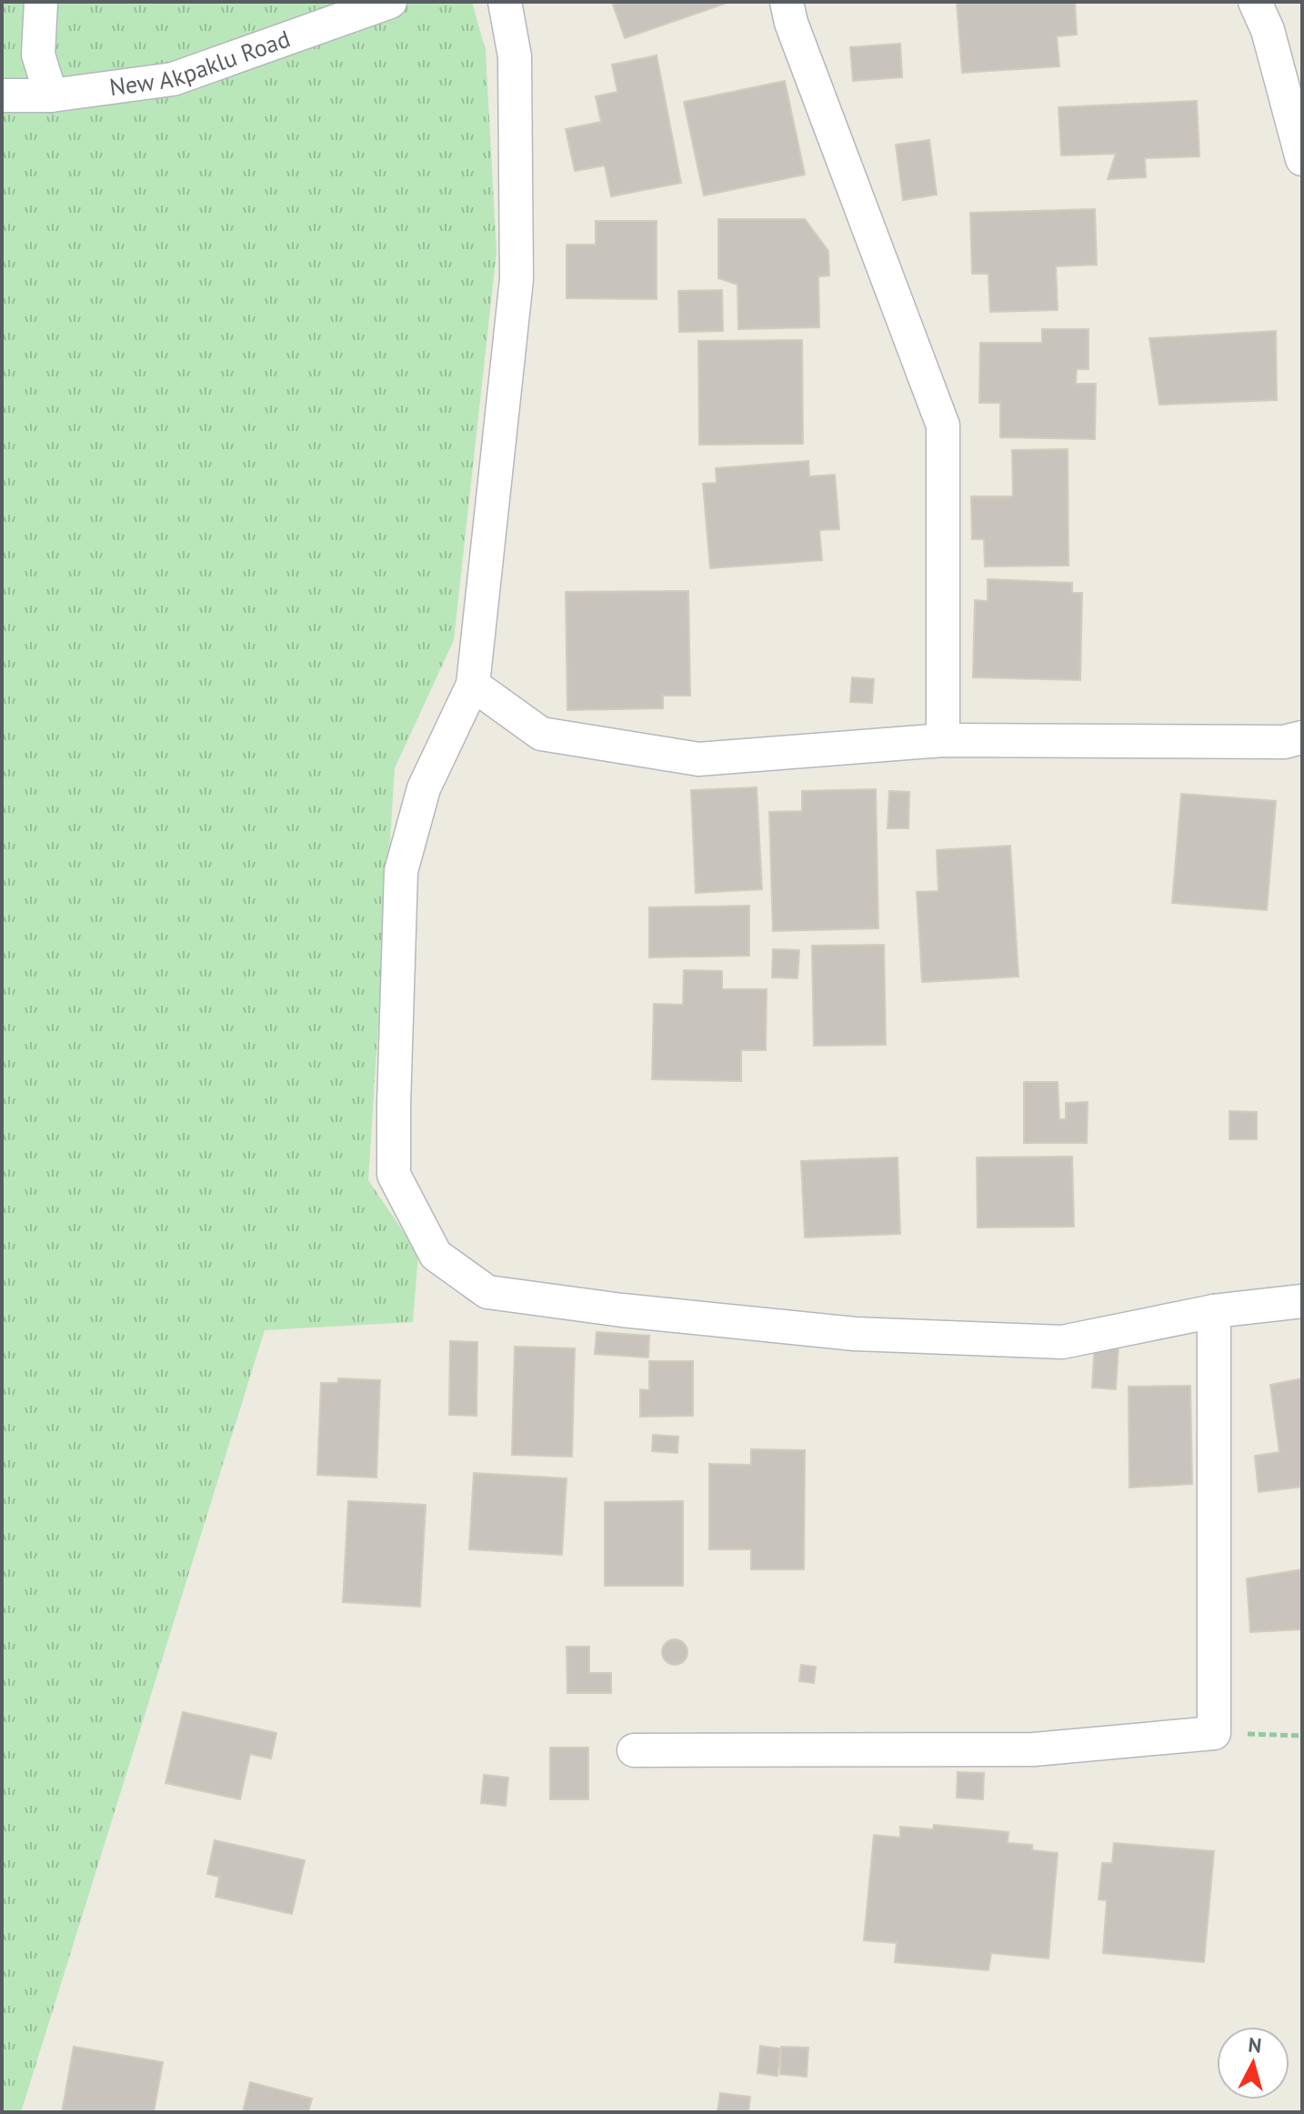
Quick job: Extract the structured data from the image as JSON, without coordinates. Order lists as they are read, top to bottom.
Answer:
{
  "streets": {
    "street": ["New Akpaklu Road"]
  },
  "north": "top"
}
